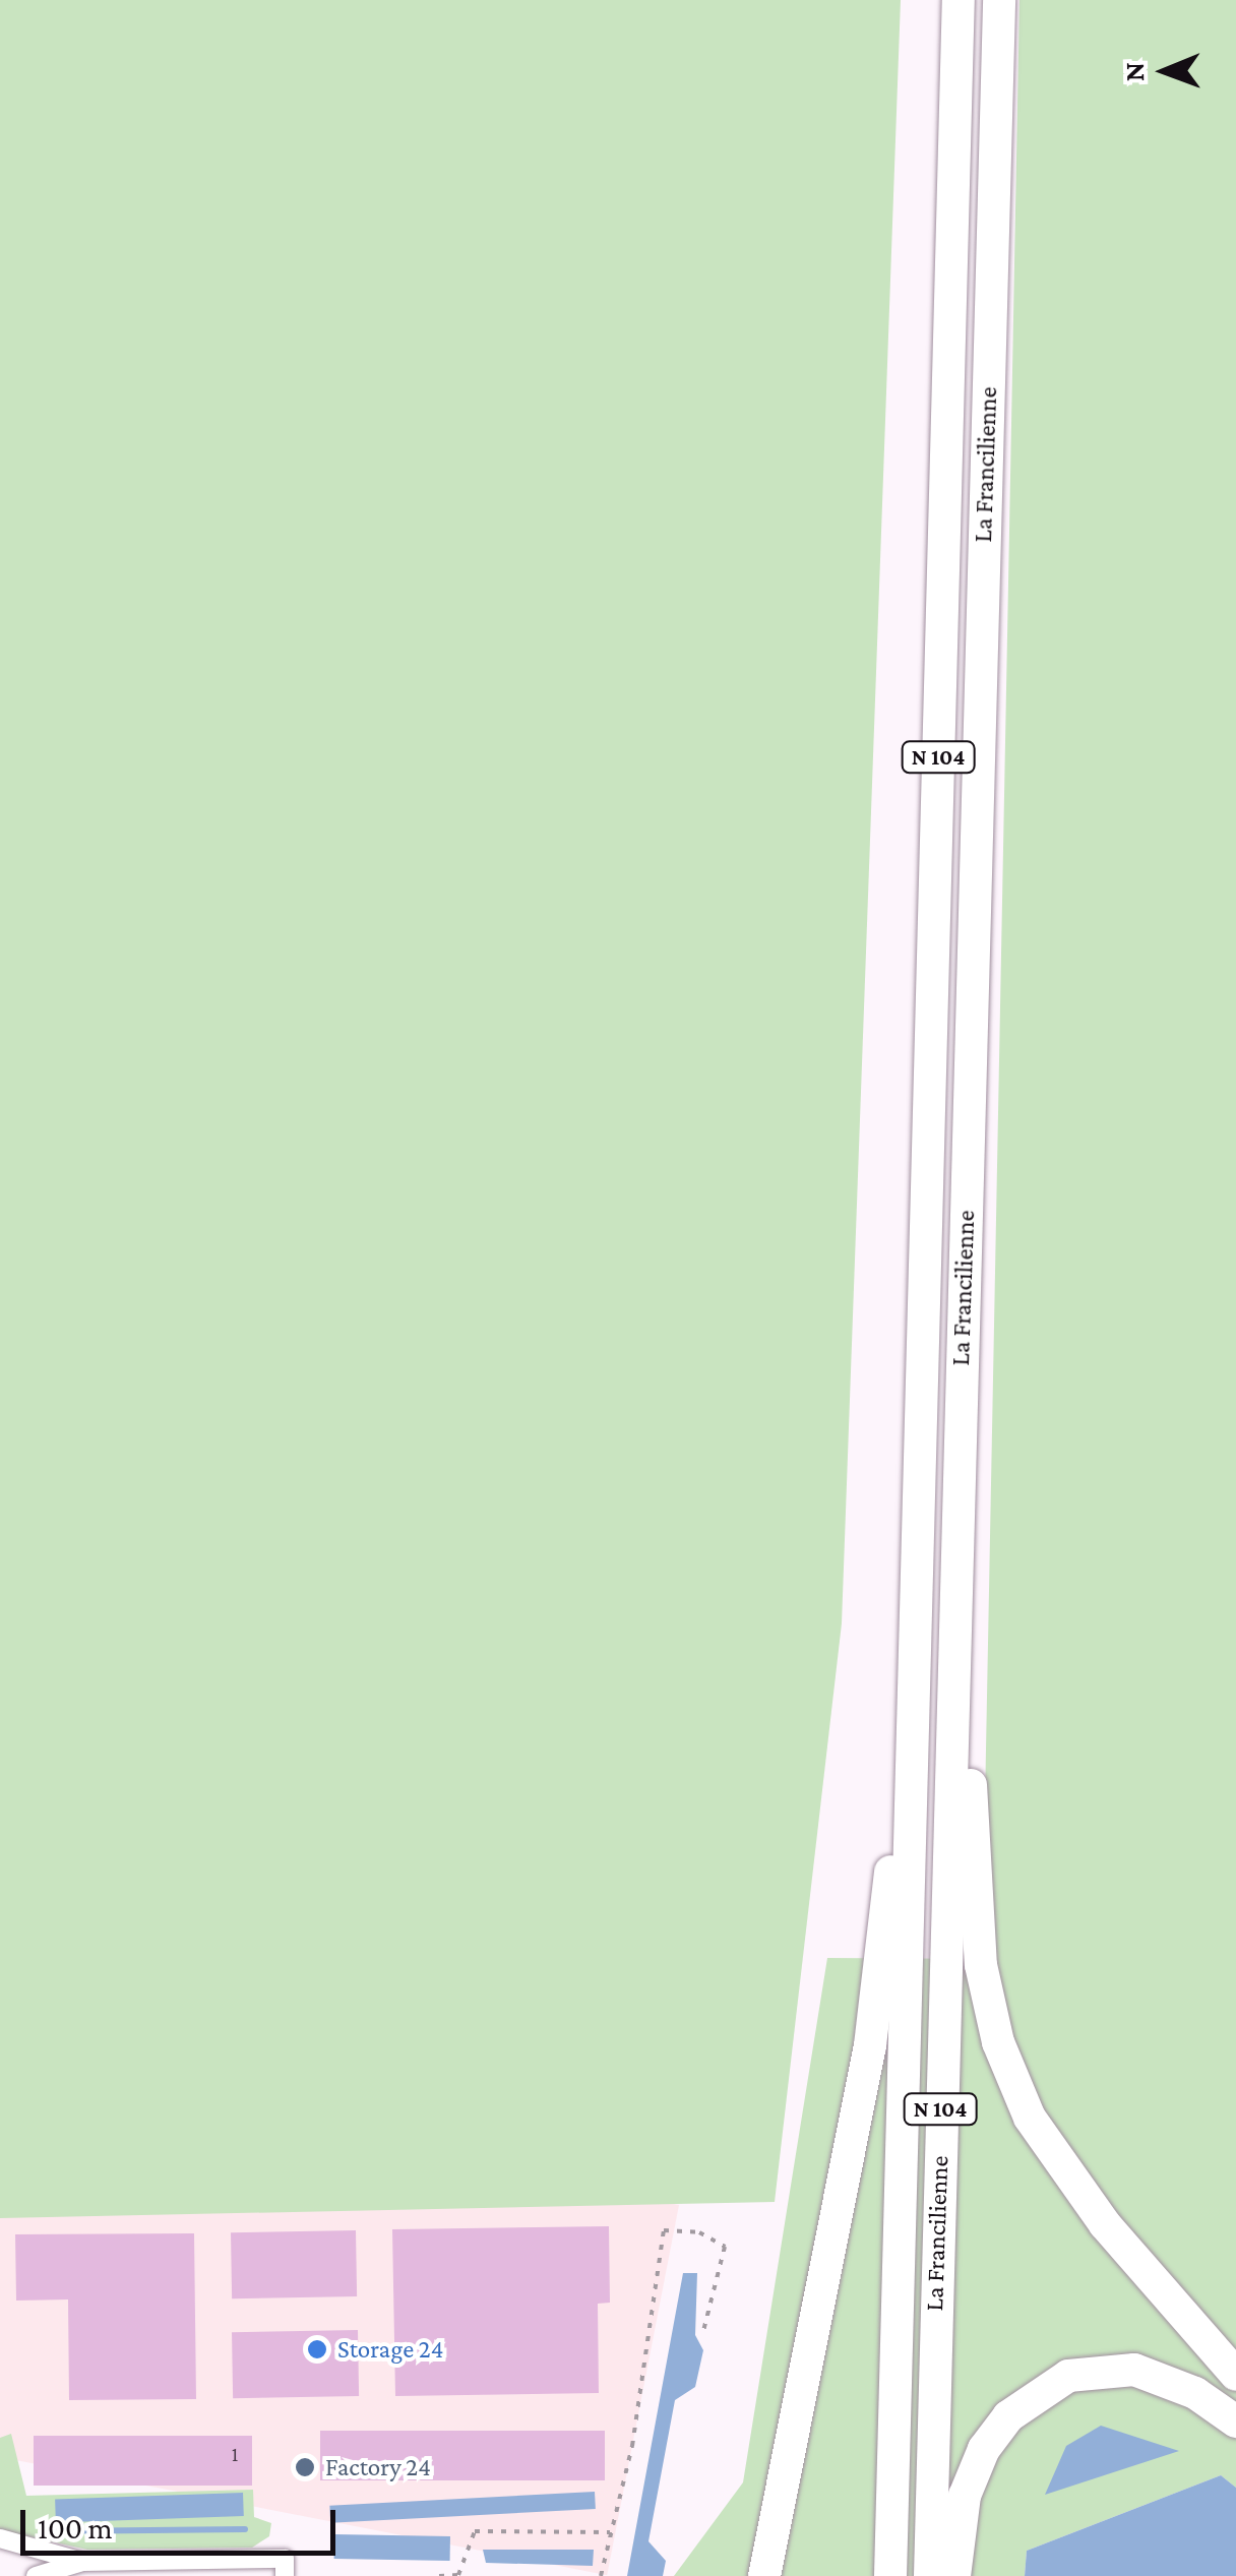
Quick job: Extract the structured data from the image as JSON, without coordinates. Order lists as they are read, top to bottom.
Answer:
{
  "streets": {
    "highway": ["La Francilienne", "N 104"]
  },
  "places": ["Storage 24", "Factory 24"],
  "house_numbers": ["1"],
  "scale_bar": "100 m",
  "north": "left"
}
